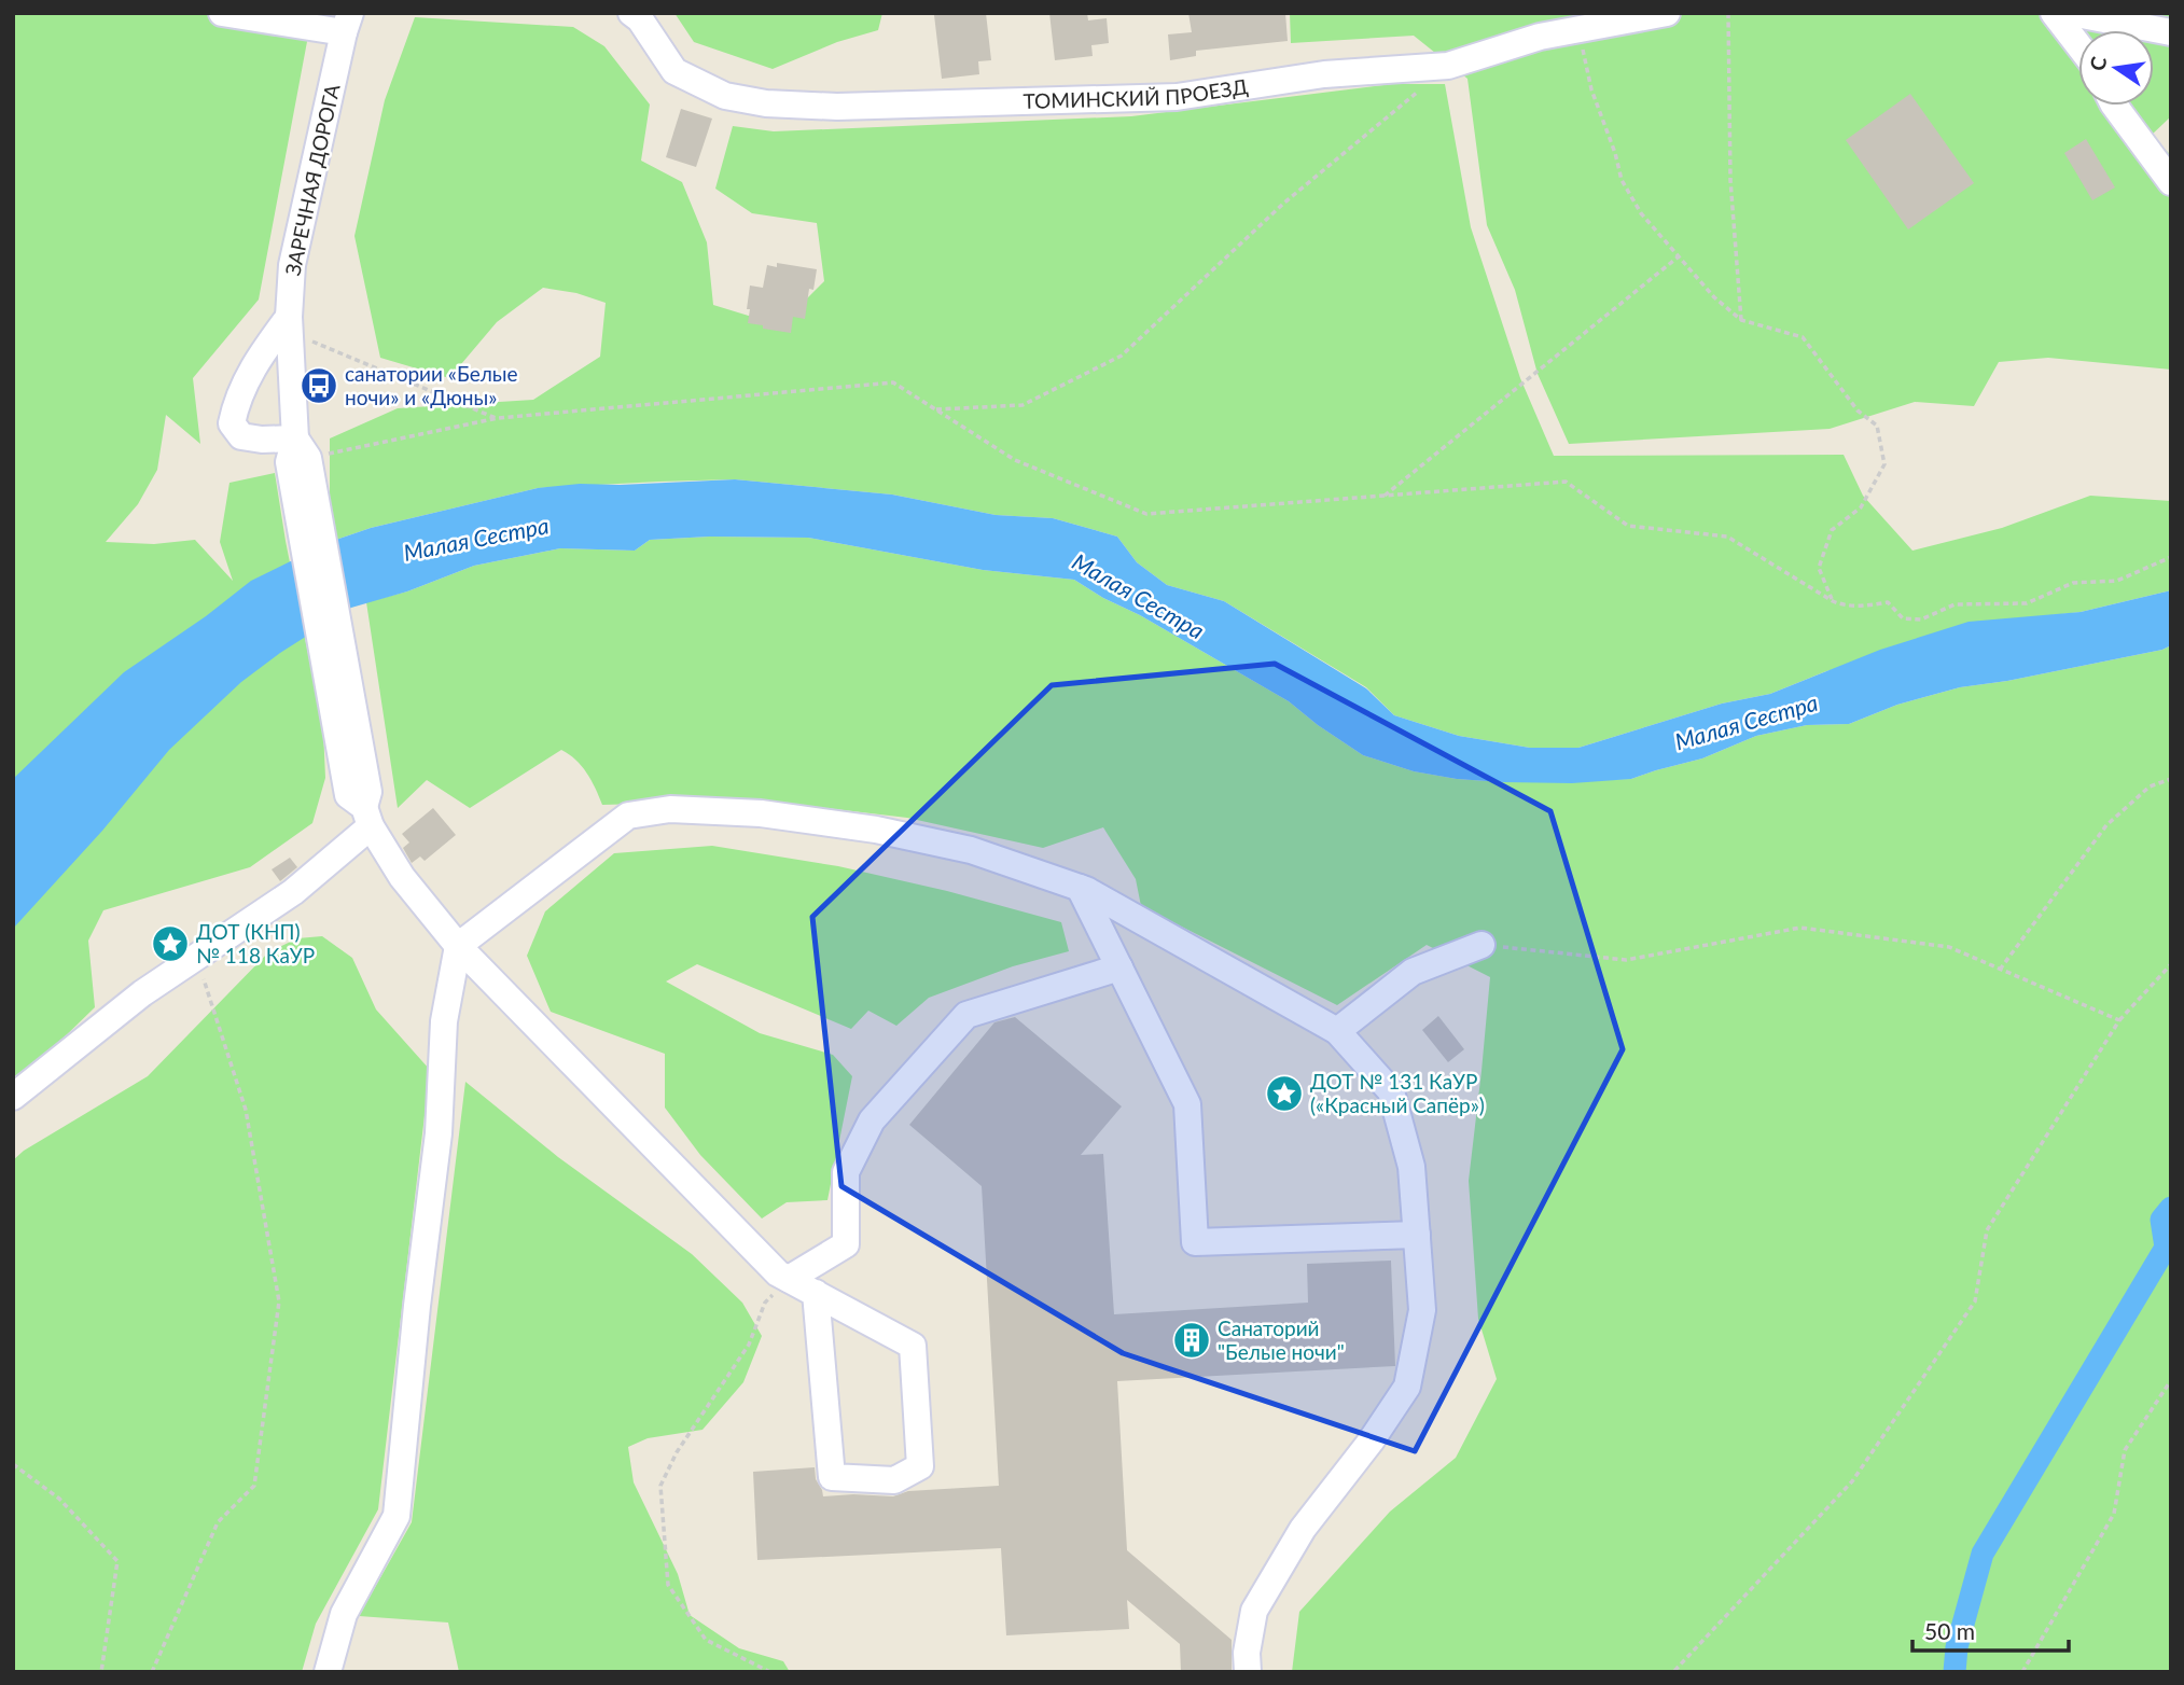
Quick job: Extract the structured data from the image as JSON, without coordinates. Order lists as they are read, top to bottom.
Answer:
{
  "streets": {
    "street": ["ТОМИНСКИЙ ПРОЕЗД", "ЗАРЕЧНАЯ ДОРОГА"]
  },
  "water": ["Малая Сестра"],
  "places": {
    "bus stop": ["санатории «Белые ночи» и «Дюны»"],
    "place": ["ДОТ (КНП) № 118 КаУР", "ДОТ № 131 КаУР («Красный Сапёр»)"],
    "building": ["Санаторий \"Белые ночи\""]
  },
  "scale_bar": "50 m",
  "north": "left"
}
